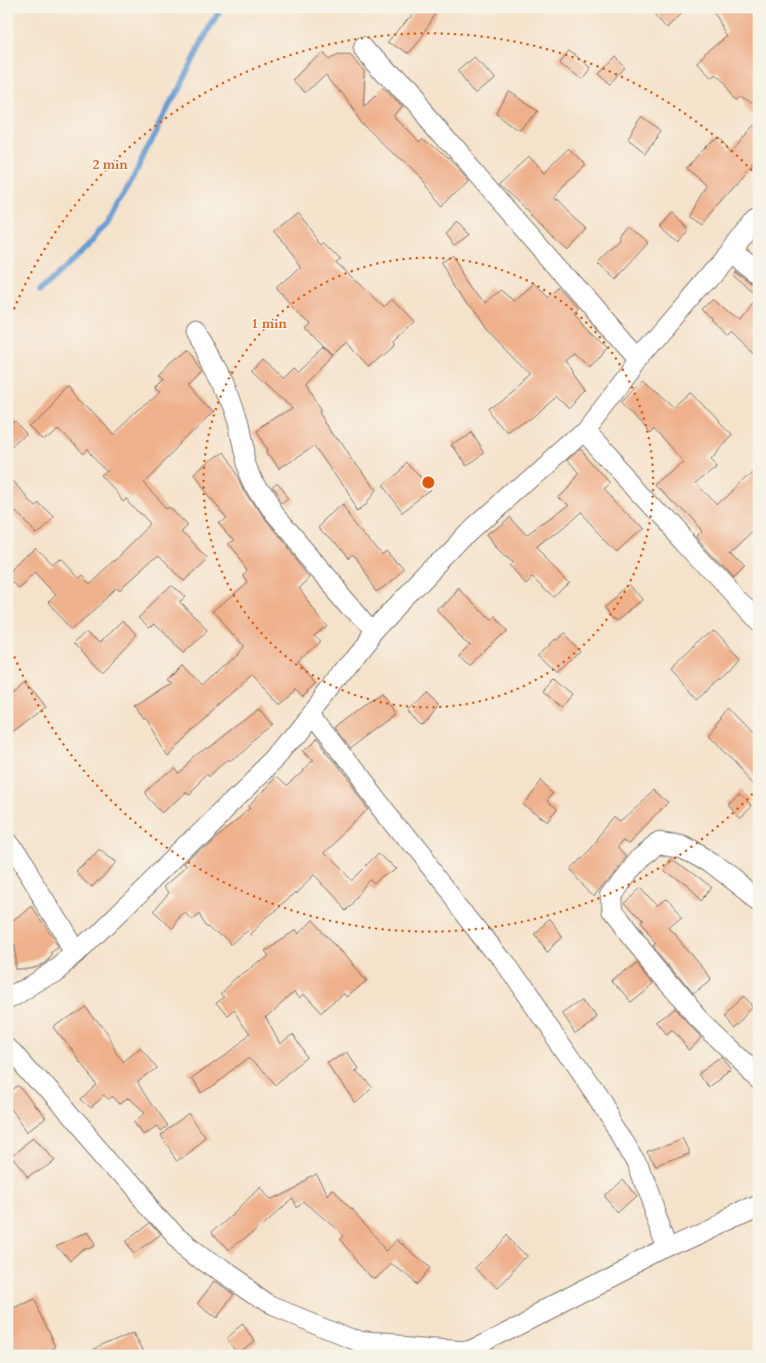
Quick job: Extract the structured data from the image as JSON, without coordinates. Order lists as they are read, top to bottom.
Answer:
{
  "rings": ["2 min", "1 min"]
}
